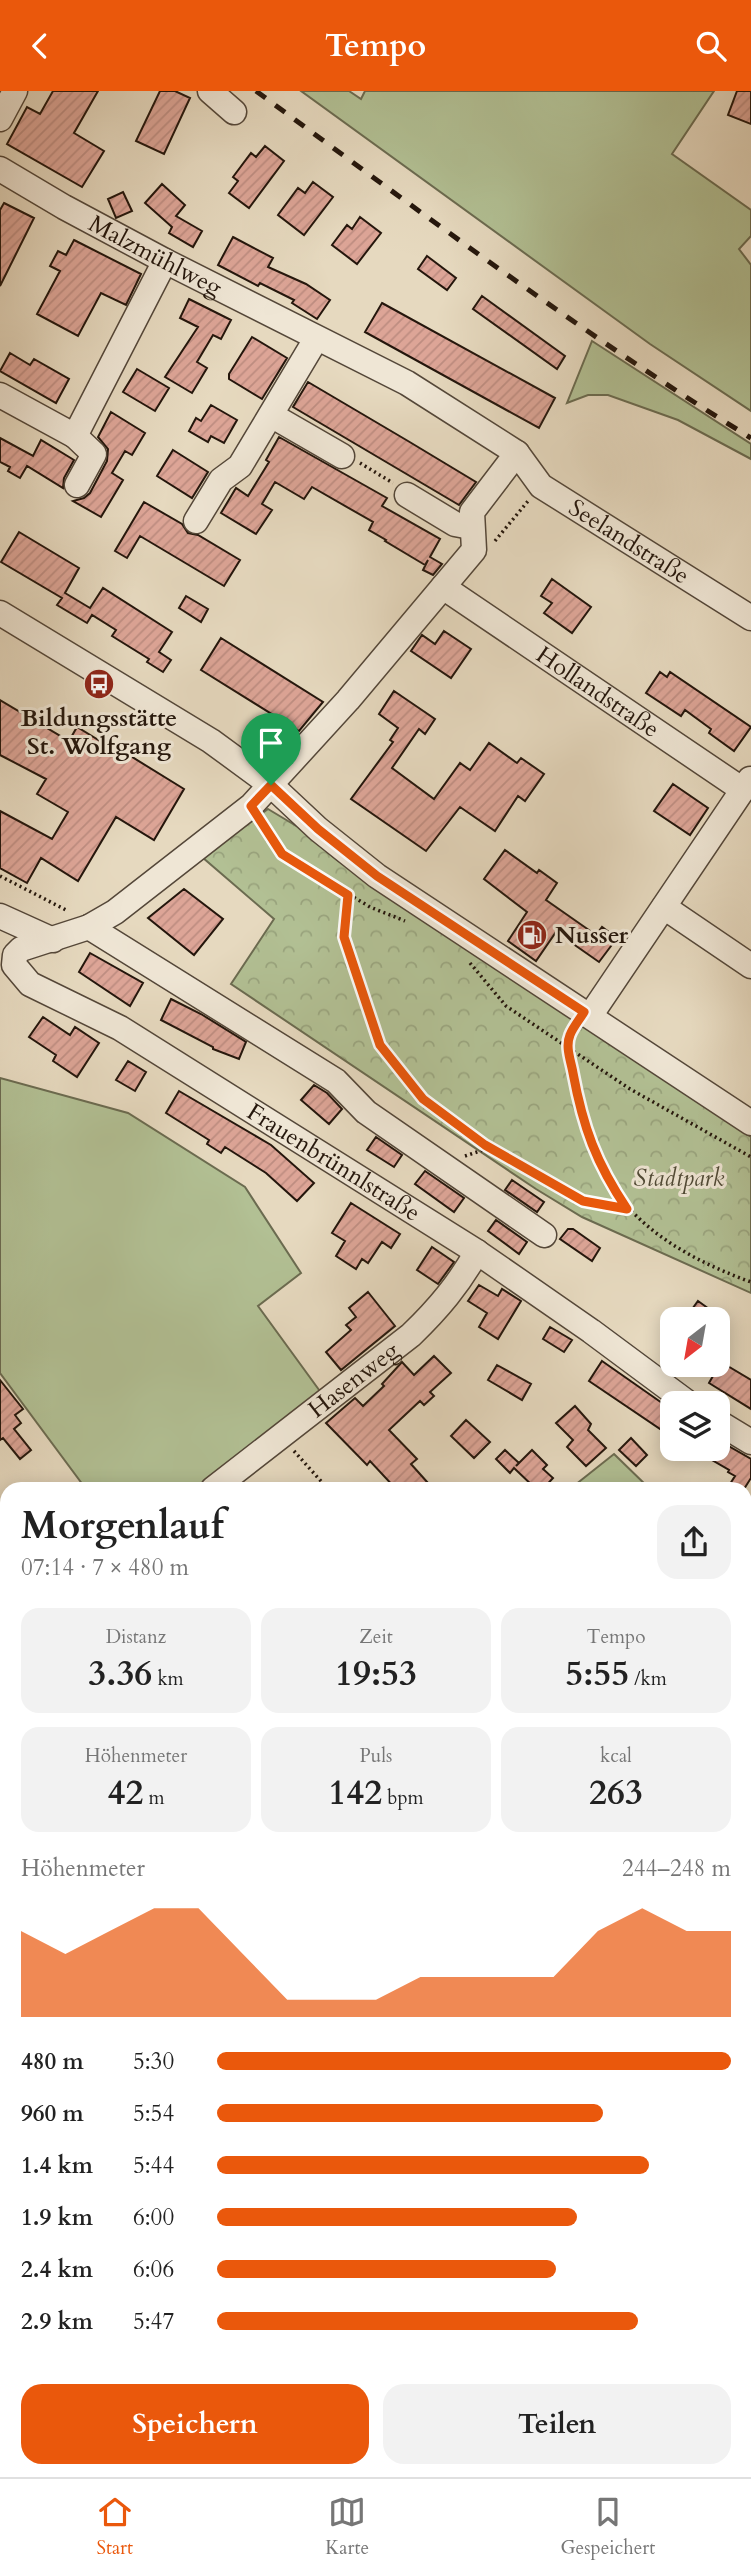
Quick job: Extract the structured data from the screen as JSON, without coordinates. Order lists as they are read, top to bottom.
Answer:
{
  "streets": {
    "street": [
      "Malzmühlweg",
      "Seelandstraße",
      "Hollandstraße",
      "Frauenbrünnlstraße",
      "Hasenweg"
    ]
  },
  "crossings": [
    ["Malzmühlweg", "Seelandstraße"],
    ["Frauenbrünnlstraße", "Hasenweg"]
  ],
  "parks": ["Stadtpark"],
  "places": {
    "bus stop": ["Bildungsstätte St. Wolfgang"],
    "fuel station": ["Nusser"]
  },
  "north": "bottom left",
  "page": {
    "header": "Tempo",
    "heading": ["Morgenlauf", "07:14 · 7 × 480 m"],
    "stats": [
      ["Distanz", "3.36 km"],
      ["Zeit", "19:53"],
      ["Tempo", "5:55 /km"],
      ["Höhenmeter", "42 m"],
      ["Puls", "142 bpm"],
      ["kcal", "263"]
    ],
    "chart": ["Höhenmeter", "244–248 m"],
    "list": [
      {
        "name": "480 m",
        "note": "5:30"
      },
      {
        "name": "960 m",
        "note": "5:54"
      },
      {
        "name": "1.4 km",
        "note": "5:44"
      },
      {
        "name": "1.9 km",
        "note": "6:00"
      },
      {
        "name": "2.4 km",
        "note": "6:06"
      },
      {
        "name": "2.9 km",
        "note": "5:47"
      }
    ],
    "buttons": ["Speichern", "Teilen"],
    "tabs": ["Start", "Karte", "Gespeichert"]
  }
}
